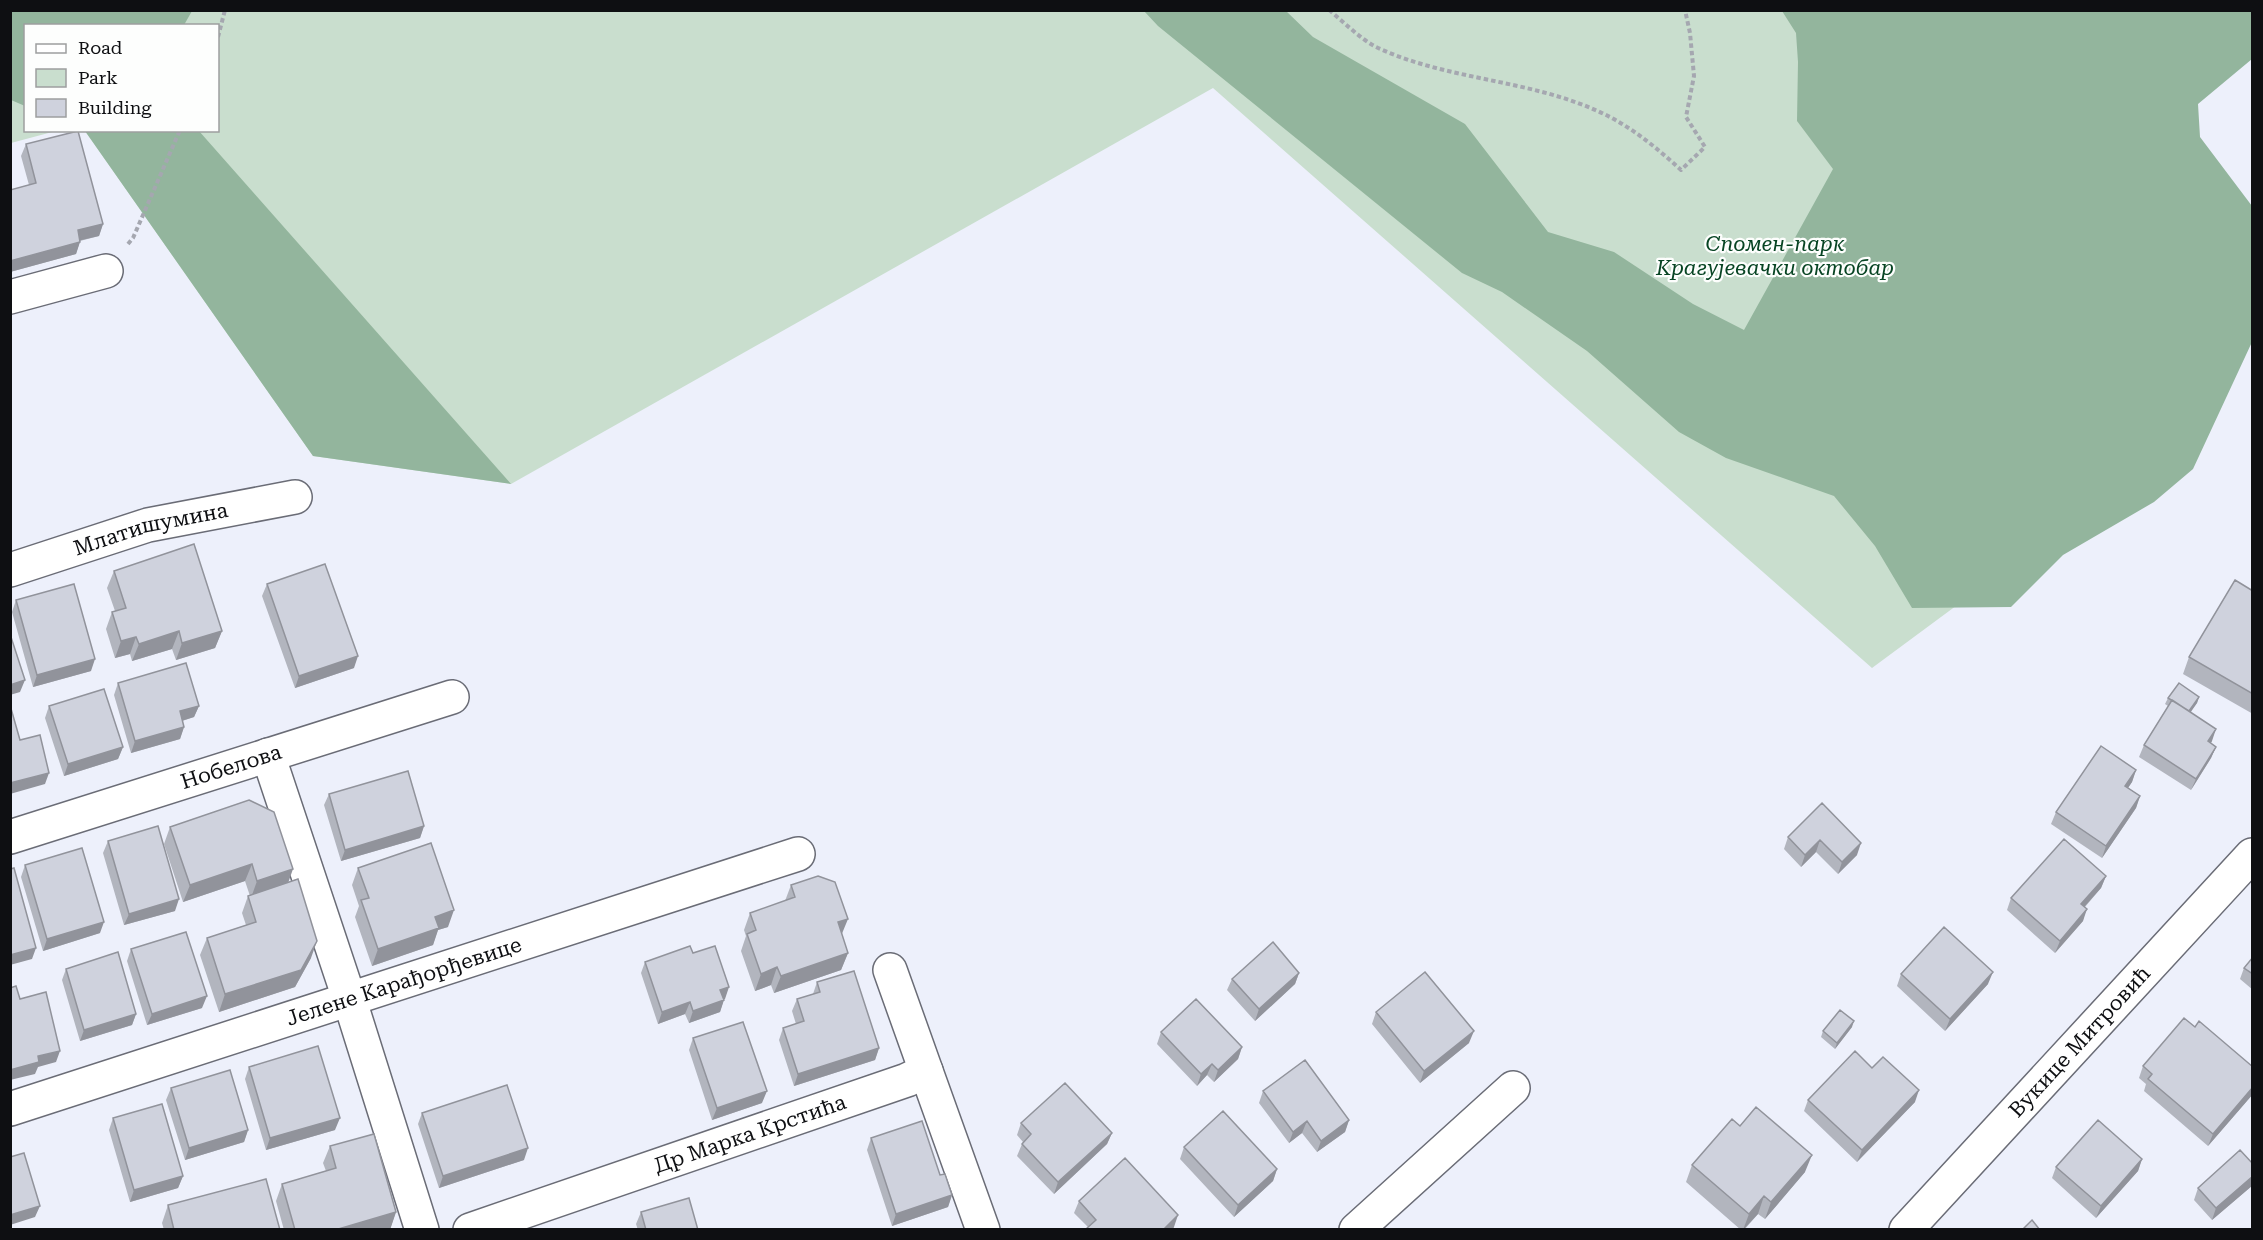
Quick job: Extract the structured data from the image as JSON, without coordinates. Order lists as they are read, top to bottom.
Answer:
{
  "streets": {
    "street": [
      "Млатишумина",
      "Нобелова",
      "Јелене Карађорђевице",
      "Вукице Митровић",
      "Др Марка Крстића"
    ]
  },
  "parks": ["Спомен-парк Крагујевачки октобар"],
  "legend": ["Road", "Park", "Building"]
}
